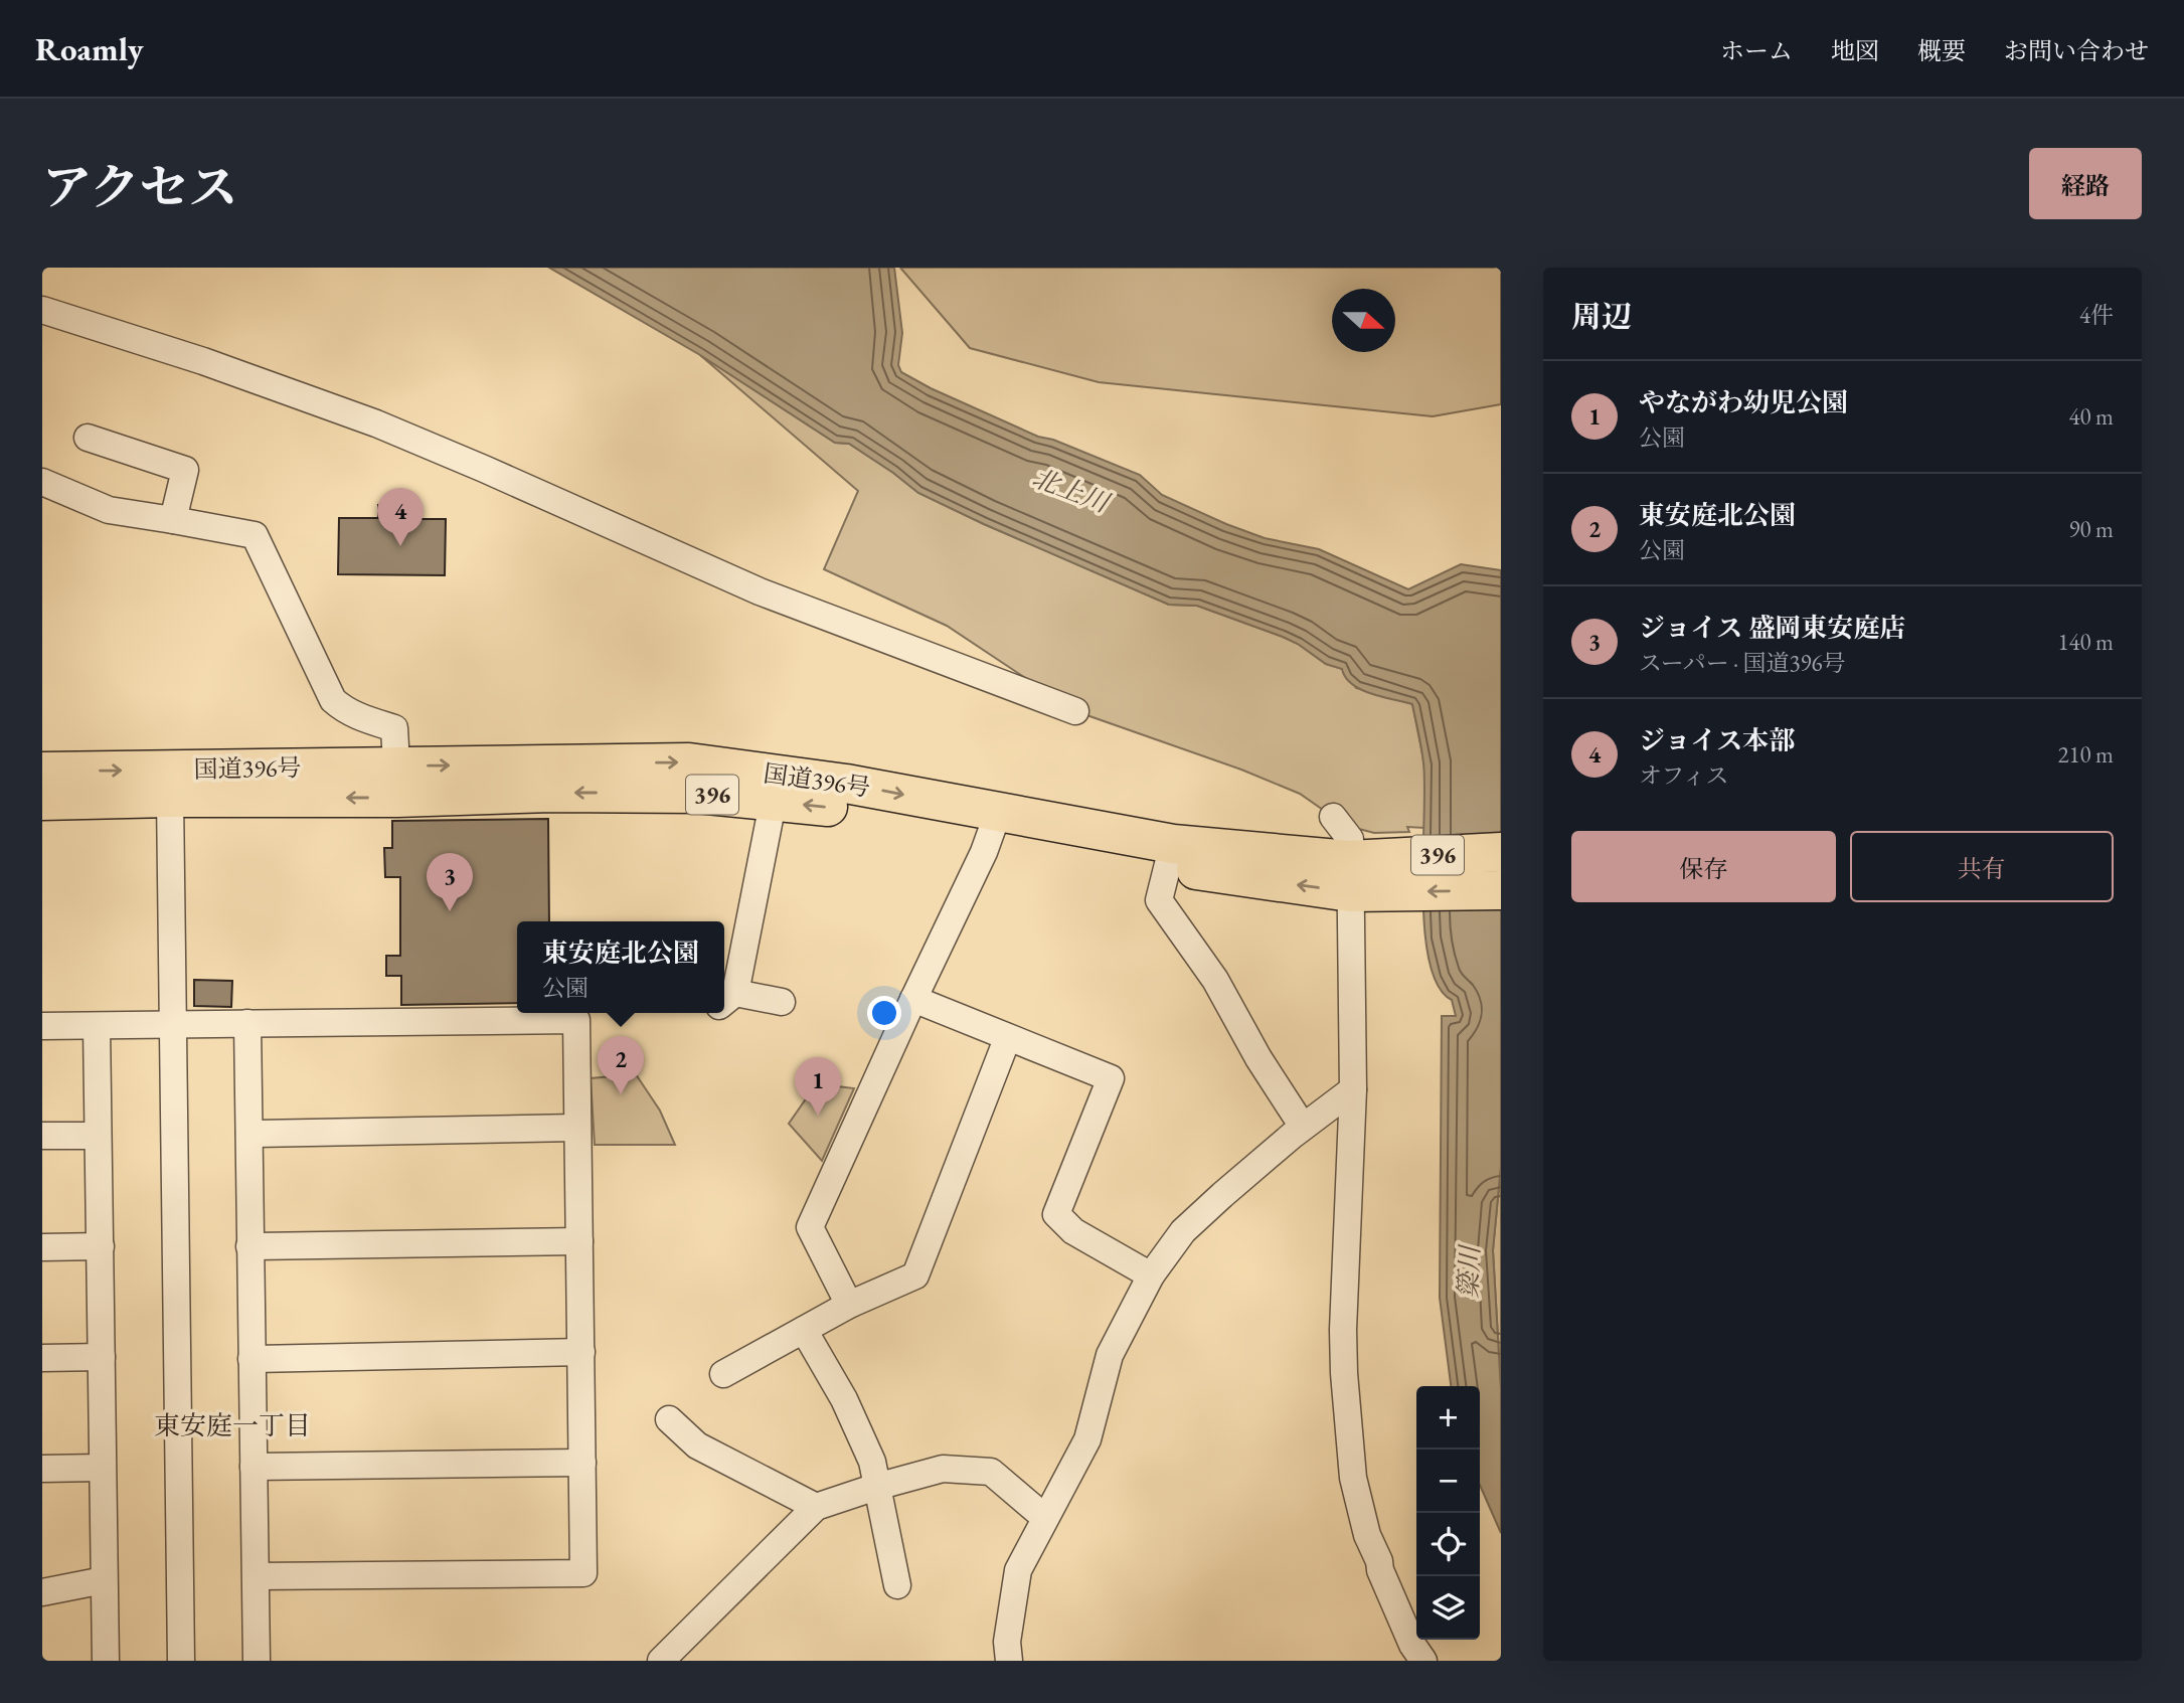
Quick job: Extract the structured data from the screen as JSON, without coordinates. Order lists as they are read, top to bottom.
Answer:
{
  "streets": {
    "highway": ["国道396号", "396"]
  },
  "districts": ["東安庭一丁目"],
  "water": ["北上川", "簗川"],
  "north": "right",
  "page": {
    "header": "Roamly",
    "nav": [
      "ホーム",
      "地図",
      "概要",
      "お問い合わせ"
    ],
    "title": "アクセス",
    "buttons": [
      "経路",
      ["保存", "共有"]
    ],
    "heading": ["周辺", "4件"],
    "list": [
      {
        "mark": "1",
        "name": "やながわ幼児公園",
        "note": "公園",
        "value": "40 m"
      },
      {
        "mark": "2",
        "name": "東安庭北公園",
        "note": "公園",
        "value": "90 m"
      },
      {
        "mark": "3",
        "name": "ジョイス 盛岡東安庭店",
        "note": "スーパー · 国道396号",
        "value": "140 m"
      },
      {
        "mark": "4",
        "name": "ジョイス本部",
        "note": "オフィス",
        "value": "210 m"
      }
    ],
    "pins": [
      "4",
      "3",
      "2",
      "1"
    ],
    "popup": ["東安庭北公園", "公園"],
    "map_buttons": ["+", "−"]
  }
}
